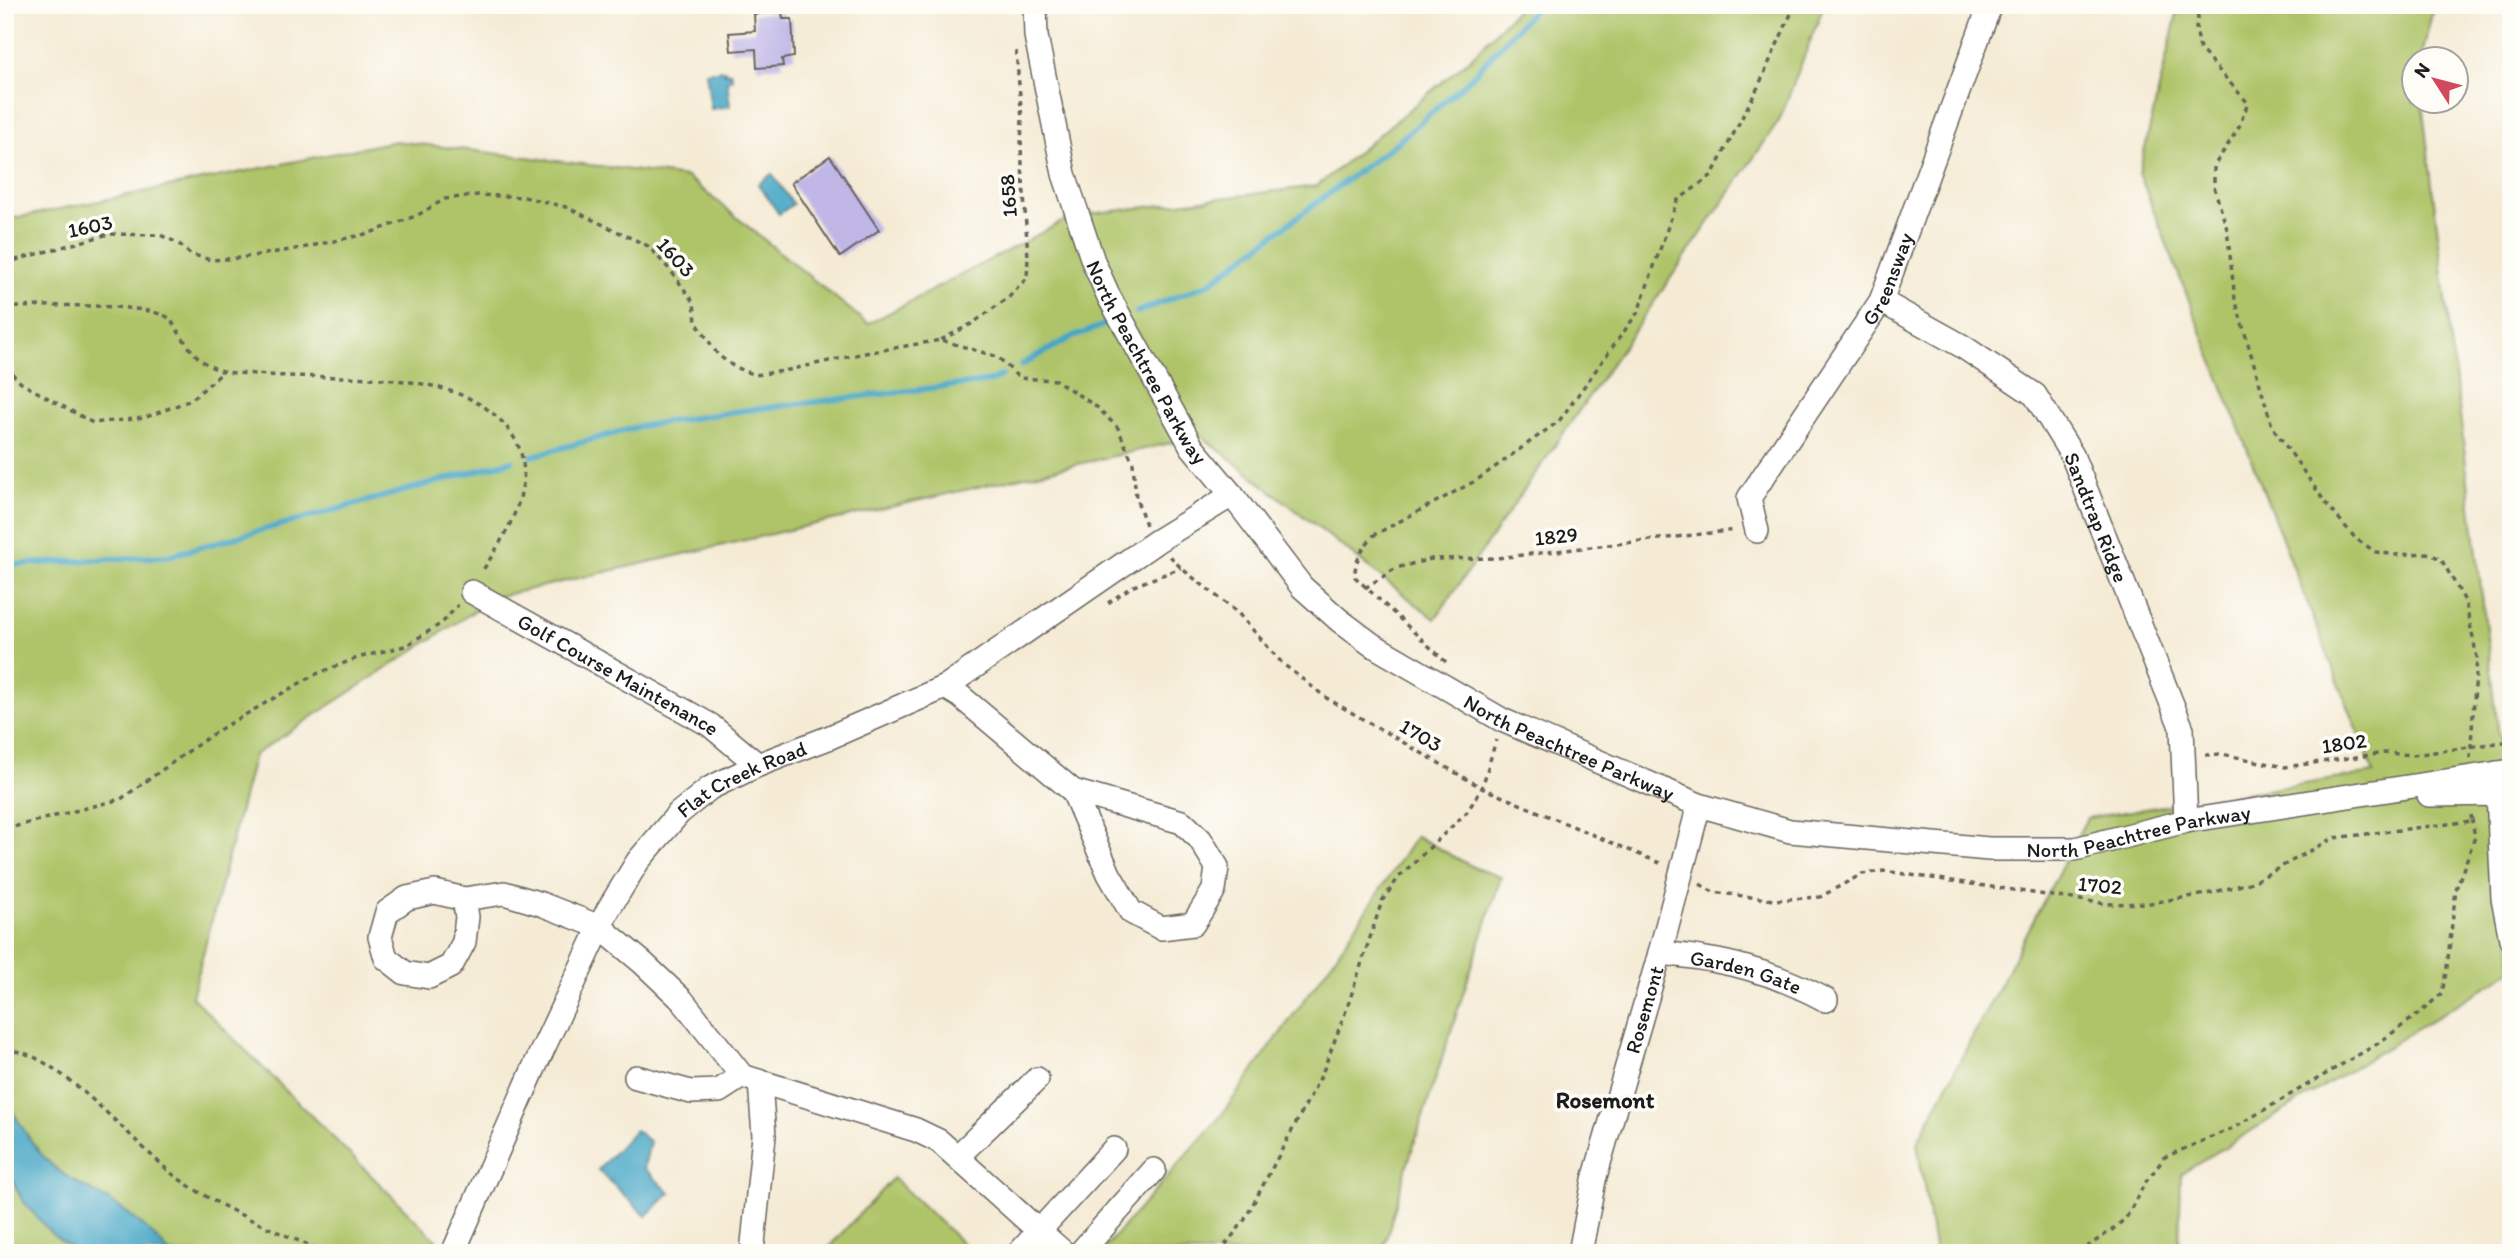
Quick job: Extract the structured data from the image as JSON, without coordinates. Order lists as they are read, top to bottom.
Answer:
{
  "streets": {
    "street": [
      "Greensway",
      "North Peachtree Parkway",
      "Sandtrap Ridge",
      "Golf Course Maintenance",
      "Flat Creek Road",
      "Garden Gate",
      "Rosemont"
    ],
    "path": [
      "1658",
      "1603",
      "1829",
      "1703",
      "1802",
      "1702"
    ]
  },
  "crossings": [
    ["1658", "1603"],
    ["1603", "1703"],
    ["1603", "Flat Creek Road"],
    ["Greensway", "Sandtrap Ridge"],
    ["Greensway", "1829"],
    ["North Peachtree Parkway", "Sandtrap Ridge"],
    ["North Peachtree Parkway", "Flat Creek Road"],
    ["North Peachtree Parkway", "Rosemont"],
    ["Sandtrap Ridge", "1802"],
    ["Golf Course Maintenance", "Flat Creek Road"],
    ["1703", "1702"],
    ["1703", "Rosemont"],
    ["1702", "Rosemont"],
    ["Garden Gate", "Rosemont"]
  ],
  "districts": ["Rosemont"],
  "north": "top left"
}
